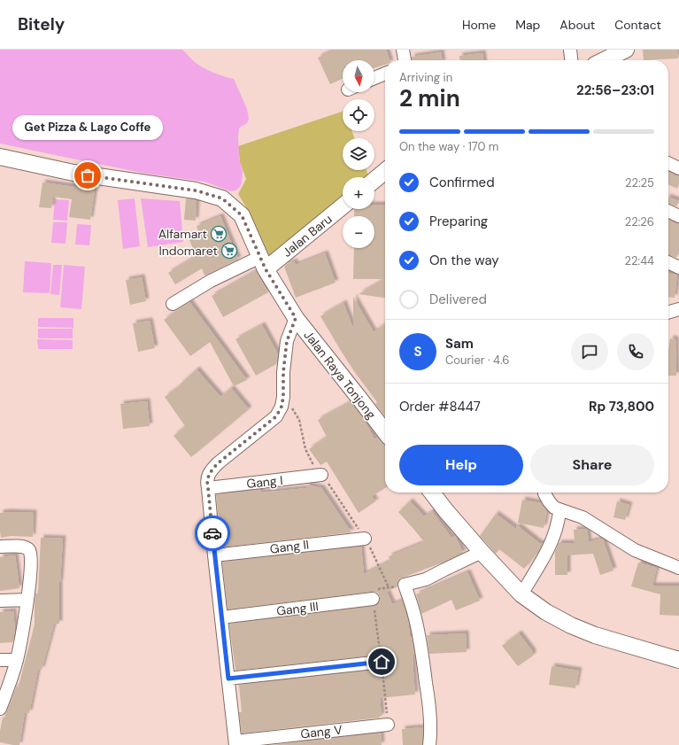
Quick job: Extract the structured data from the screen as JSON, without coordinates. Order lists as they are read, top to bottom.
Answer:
{
  "streets": {
    "main road": ["Jalan Baru", "Jalan Raya Tonjong"],
    "street": [
      "Gang I",
      "Gang II",
      "Gang III",
      "Gang V"
    ]
  },
  "crossings": [
    ["Jalan Baru", "Jalan Raya Tonjong"]
  ],
  "places": {
    "other": ["Get Pizza & Lago Coffe"],
    "supermarket": ["Alfamart", "Indomaret"]
  },
  "north": "bottom",
  "page": {
    "header": "Bitely",
    "nav": [
      "Home",
      "Map",
      "About",
      "Contact"
    ],
    "map_buttons": ["+", "−"],
    "heading": ["2 min", "Arriving in", "22:56–23:01"],
    "panel": [
      "Sam",
      "Courier · 4.6",
      "Order #8447",
      "Rp 73,800"
    ],
    "bubble": "Get Pizza & Lago Coffe",
    "bar": "On the way · 170 m",
    "list": [
      ["Confirmed", "22:25"],
      ["Preparing", "22:26"],
      ["On the way", "22:44"],
      "Delivered"
    ],
    "round": "S",
    "buttons": ["Help", "Share"]
  }
}
